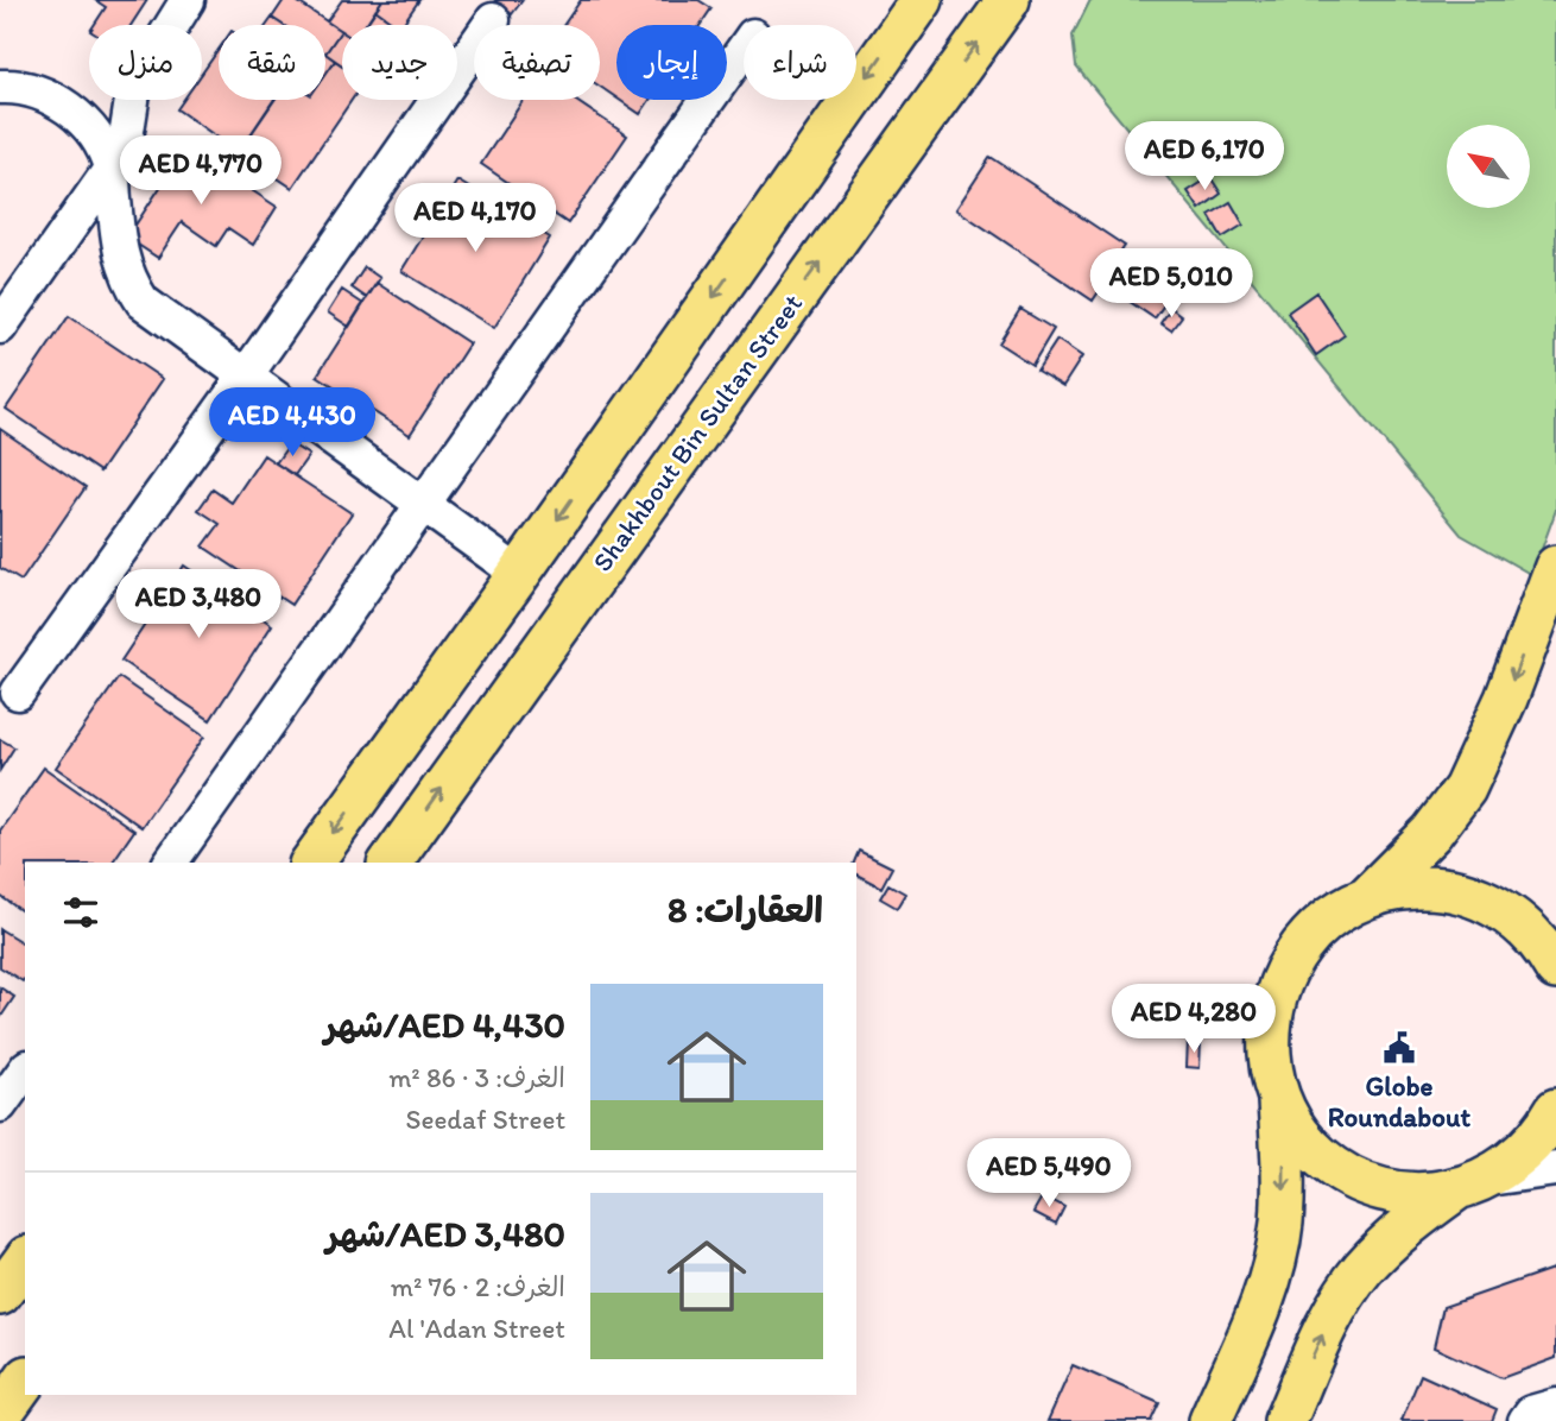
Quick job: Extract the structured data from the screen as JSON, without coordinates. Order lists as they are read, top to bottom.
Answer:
{
  "streets": {
    "main road": ["Shakhbout Bin Sultan Street"]
  },
  "places": {
    "public building": ["Globe Roundabout"]
  },
  "north": "top left",
  "page": {
    "chip": [
      "شراء",
      "إيجار",
      "تصفية",
      "جديد",
      "شقة",
      "منزل"
    ],
    "price": [
      "AED 6,170",
      "AED 4,770",
      "AED 4,170",
      "AED 5,010",
      "AED 4,430",
      "AED 3,480",
      "AED 4,280",
      "AED 5,490"
    ],
    "heading": "العقارات: 8",
    "list": [
      {
        "name": "AED 4,430/شهر",
        "note": "الغرف: 3 · 86 m² · Seedaf Street"
      },
      {
        "name": "AED 3,480/شهر",
        "note": "الغرف: 2 · 76 m² · Al 'Adan Street"
      }
    ]
  }
}
